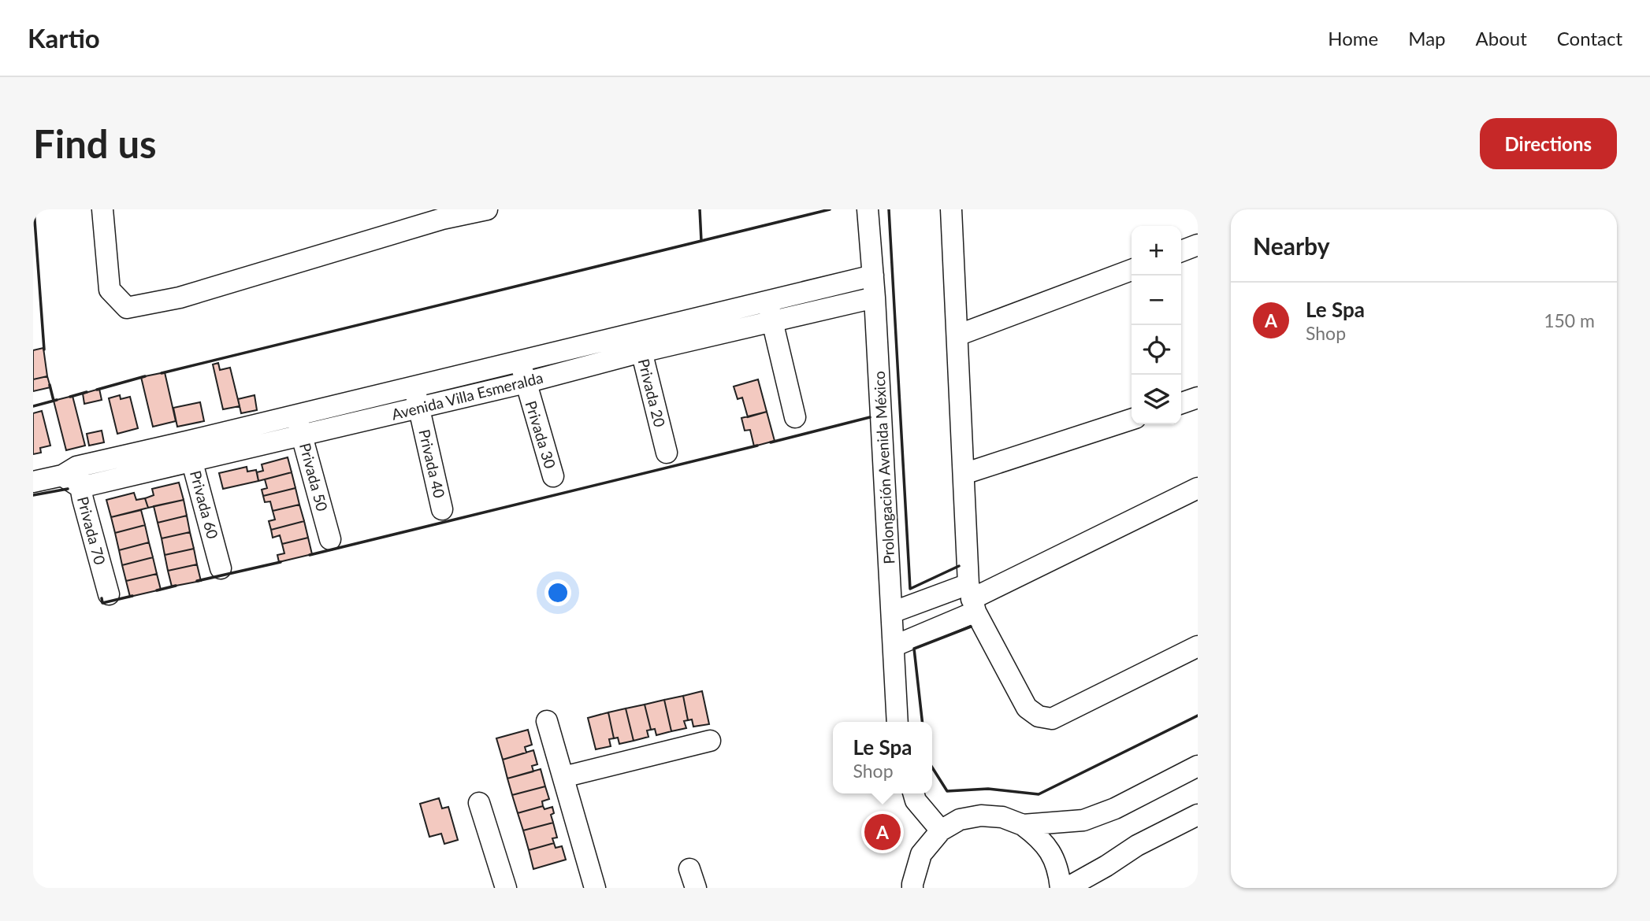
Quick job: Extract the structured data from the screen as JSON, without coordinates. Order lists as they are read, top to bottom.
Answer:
{
  "streets": {
    "street": [
      "Privada 20",
      "Avenida Villa Esmeralda",
      "Privada 30",
      "Privada 40",
      "Prolongación Avenida México",
      "Privada 50",
      "Privada 60",
      "Privada 70"
    ]
  },
  "crossings": [
    ["Privada 20", "Avenida Villa Esmeralda"],
    ["Avenida Villa Esmeralda", "Privada 30"],
    ["Avenida Villa Esmeralda", "Privada 40"],
    ["Avenida Villa Esmeralda", "Prolongación Avenida México"],
    ["Avenida Villa Esmeralda", "Privada 50"],
    ["Avenida Villa Esmeralda", "Privada 60"],
    ["Avenida Villa Esmeralda", "Privada 70"]
  ],
  "page": {
    "header": "Kartio",
    "nav": [
      "Home",
      "Map",
      "About",
      "Contact"
    ],
    "buttons": "Directions",
    "title": "Find us",
    "heading": "Nearby",
    "map_buttons": ["+", "−"],
    "list": [
      {
        "mark": "A",
        "name": "Le Spa",
        "note": "Shop",
        "value": "150 m"
      }
    ],
    "popup": ["Le Spa", "Shop"],
    "pins": "A"
  }
}
